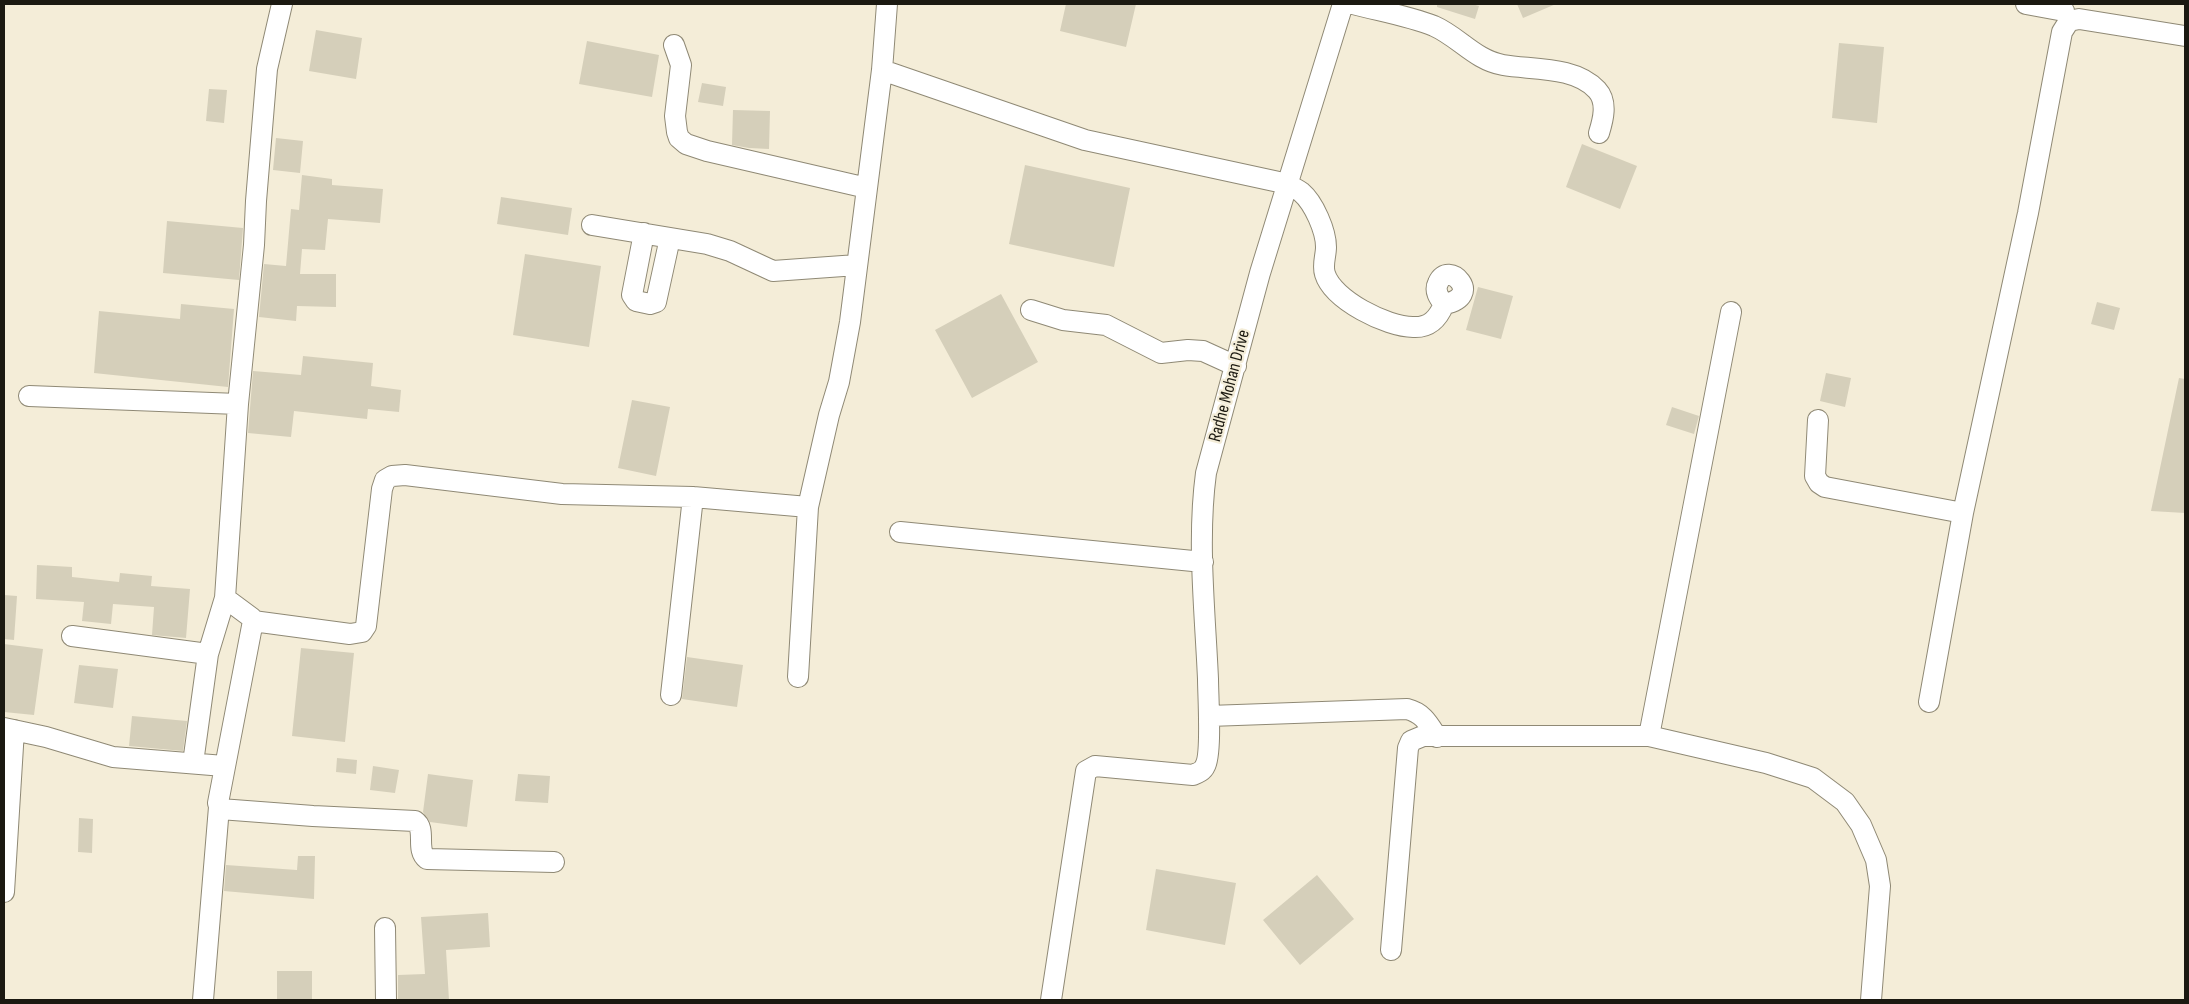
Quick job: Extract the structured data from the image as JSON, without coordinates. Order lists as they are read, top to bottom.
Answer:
{
  "streets": {
    "street": ["Radhe Mohan Drive"]
  }
}
